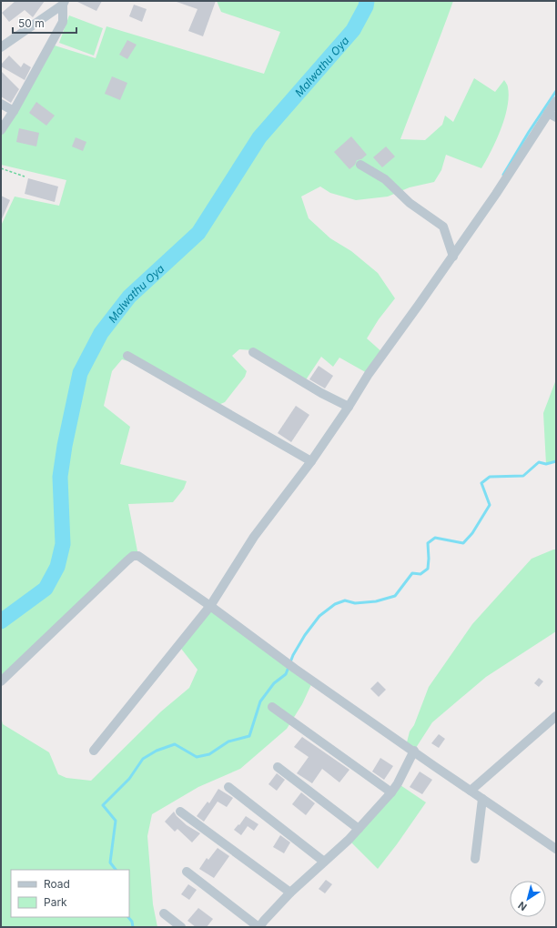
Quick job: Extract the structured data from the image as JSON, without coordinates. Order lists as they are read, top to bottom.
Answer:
{
  "water": ["Malwathu Oya"],
  "legend": ["Road", "Park"],
  "scale_bar": "50 m",
  "north": "bottom left"
}
